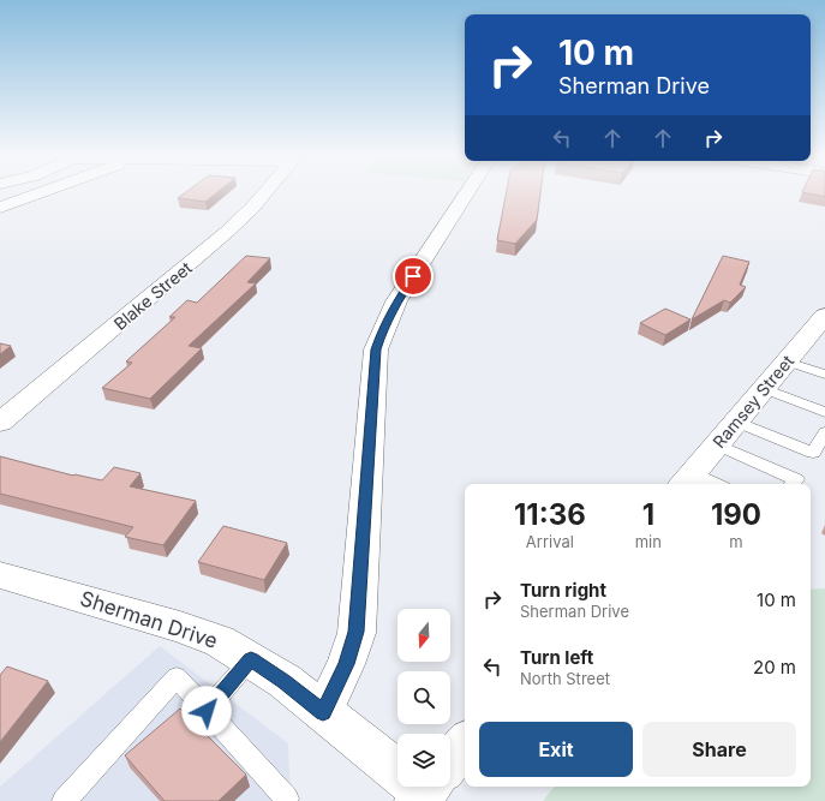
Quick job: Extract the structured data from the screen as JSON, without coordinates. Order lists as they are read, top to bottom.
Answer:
{
  "streets": {
    "street": ["Blake Street", "Ramsey Street", "Sherman Drive"]
  },
  "north": "bottom",
  "page": {
    "turn": ["10 m", "Sherman Drive"],
    "eta": [
      "11:36",
      "Arrival",
      "1",
      "min",
      "190",
      "m"
    ],
    "list": [
      {
        "name": "Turn right",
        "note": "Sherman Drive",
        "value": "10 m"
      },
      {
        "name": "Turn left",
        "note": "North Street",
        "value": "20 m"
      }
    ],
    "buttons": ["Exit", "Share"]
  }
}
